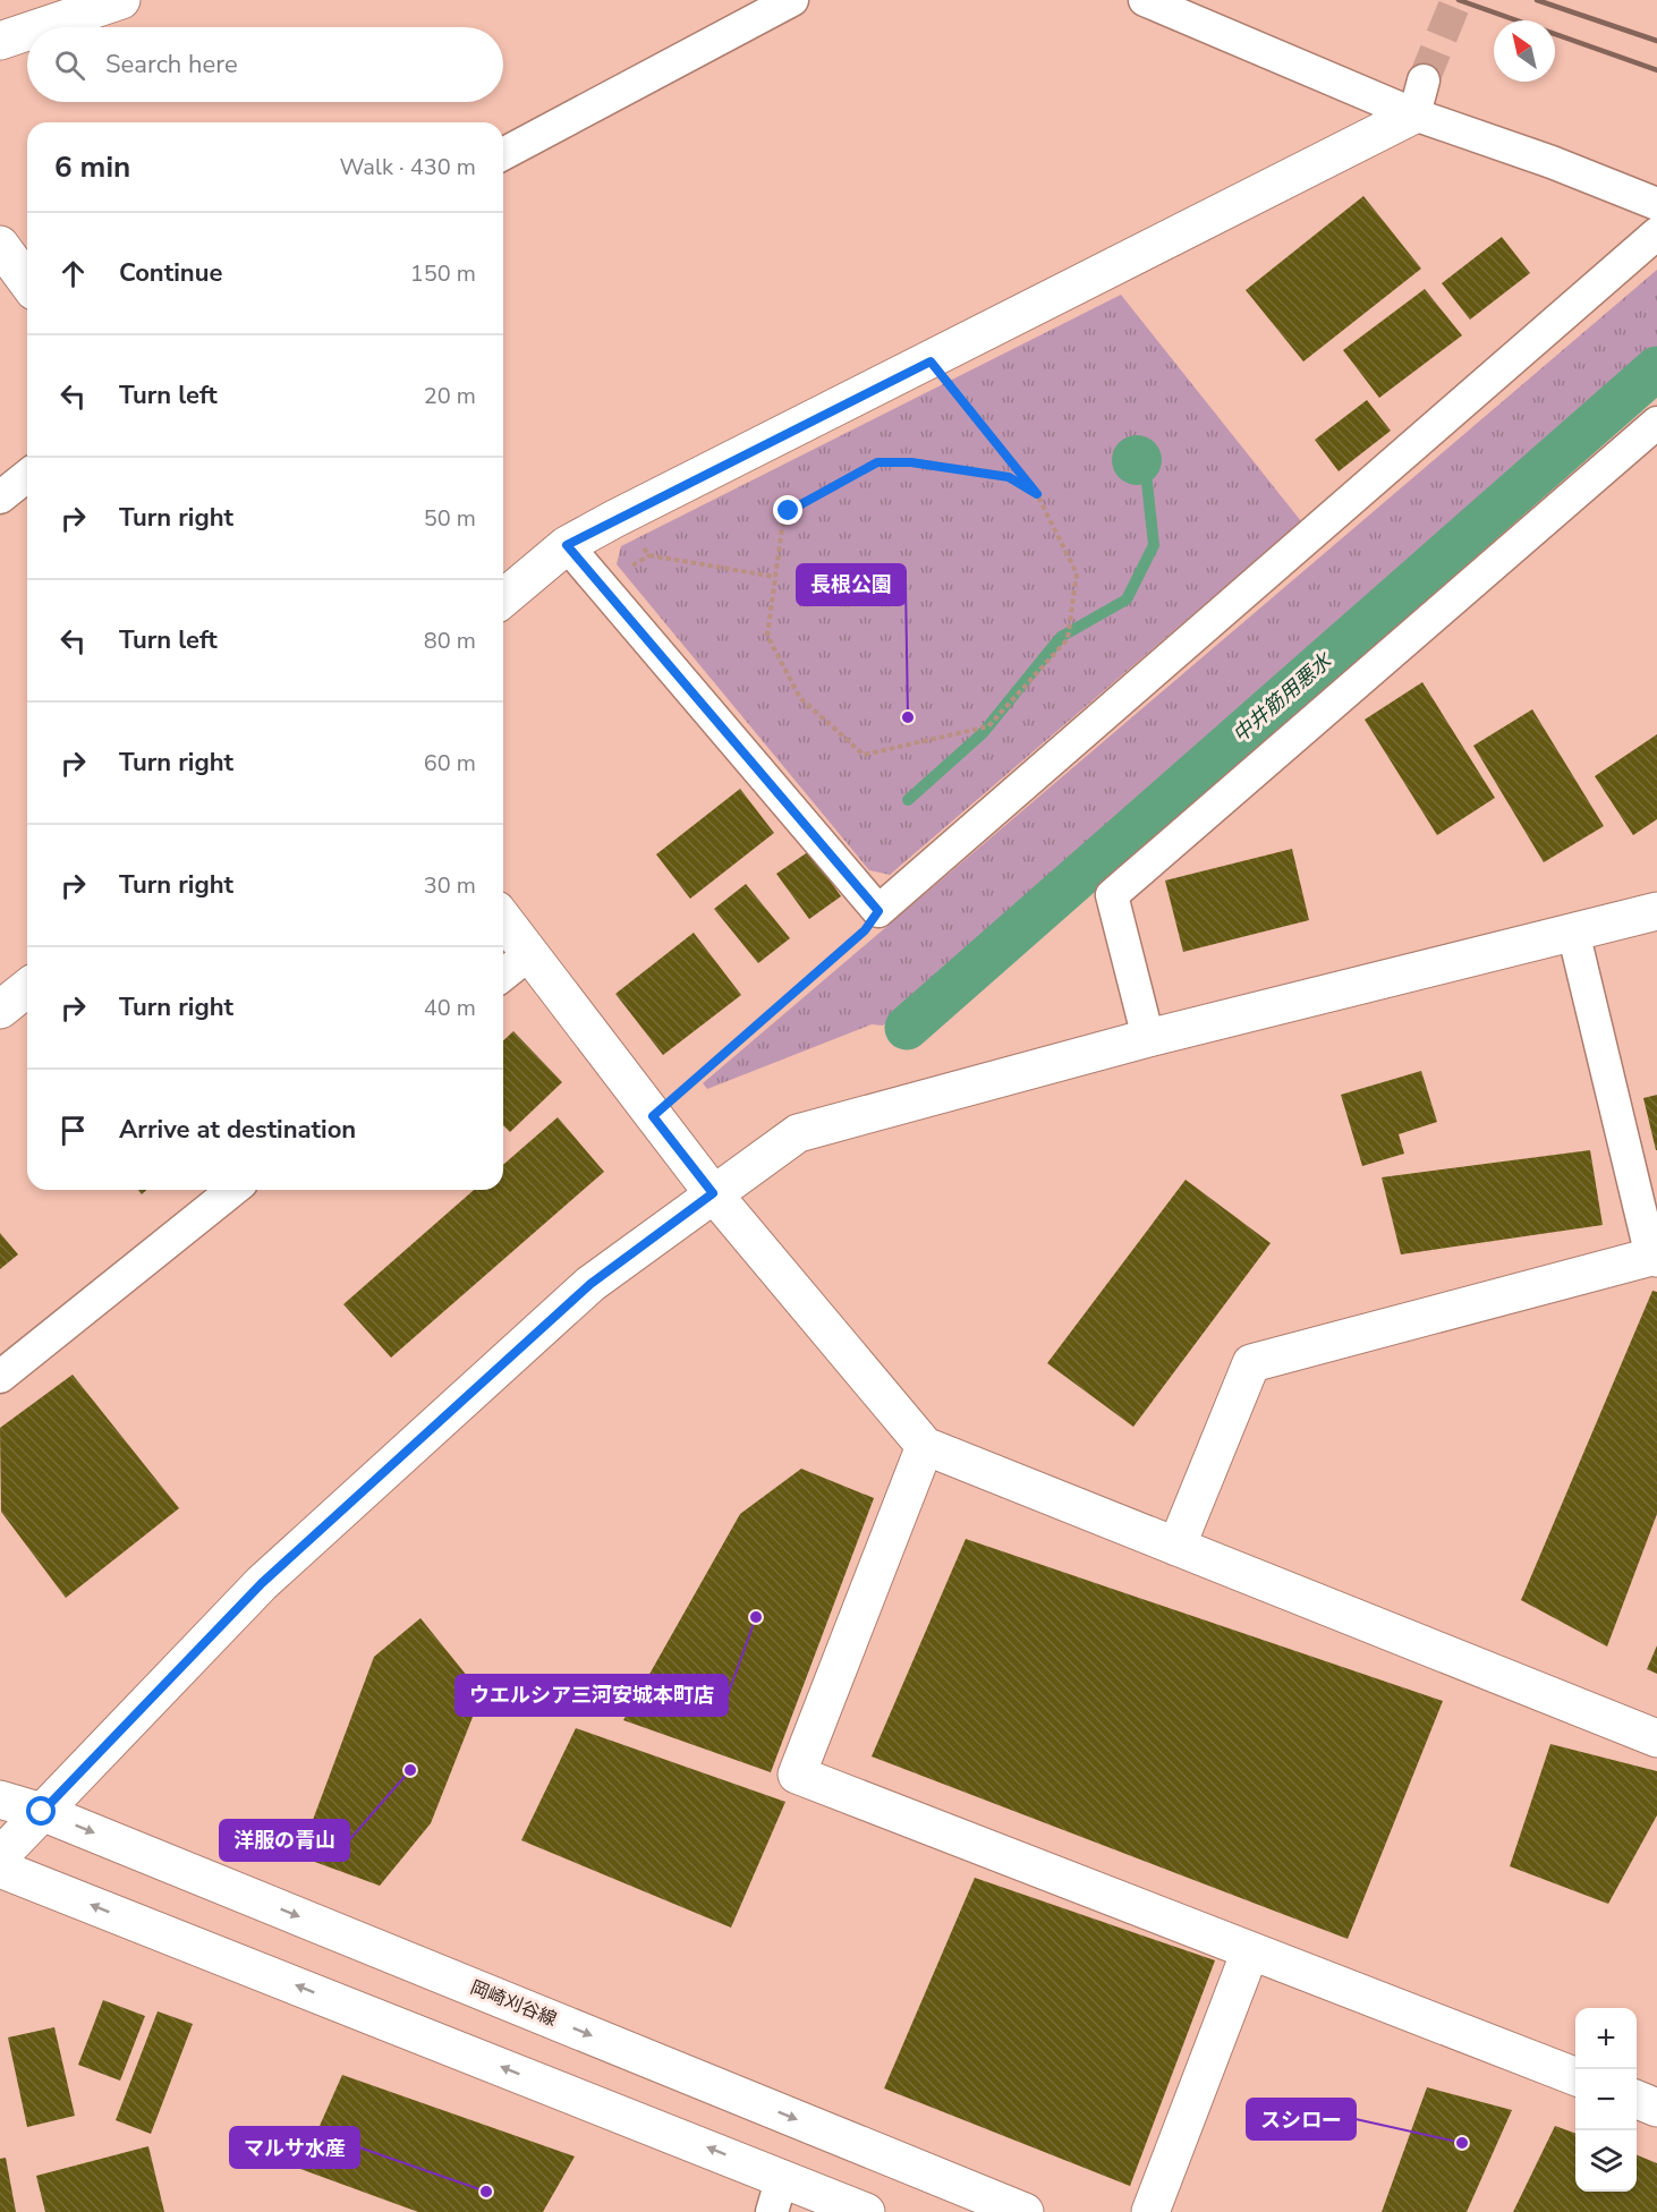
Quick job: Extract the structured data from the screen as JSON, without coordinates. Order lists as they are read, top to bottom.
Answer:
{
  "streets": {
    "street": ["岡崎刈谷線"]
  },
  "water": ["中井筋用悪水"],
  "places": [
    "長根公園",
    "ウエルシア三河安城本町店",
    "洋服の青山",
    "スシロー",
    "マルサ水産"
  ],
  "north": "top left",
  "page": {
    "search": "Search here",
    "heading": ["6 min", "Walk · 430 m"],
    "list": [
      ["Continue", "150 m"],
      ["Turn left", "20 m"],
      ["Turn right", "50 m"],
      ["Turn left", "80 m"],
      ["Turn right", "60 m"],
      ["Turn right", "30 m"],
      ["Turn right", "40 m"],
      "Arrive at destination"
    ],
    "map_buttons": ["+", "−"]
  }
}
